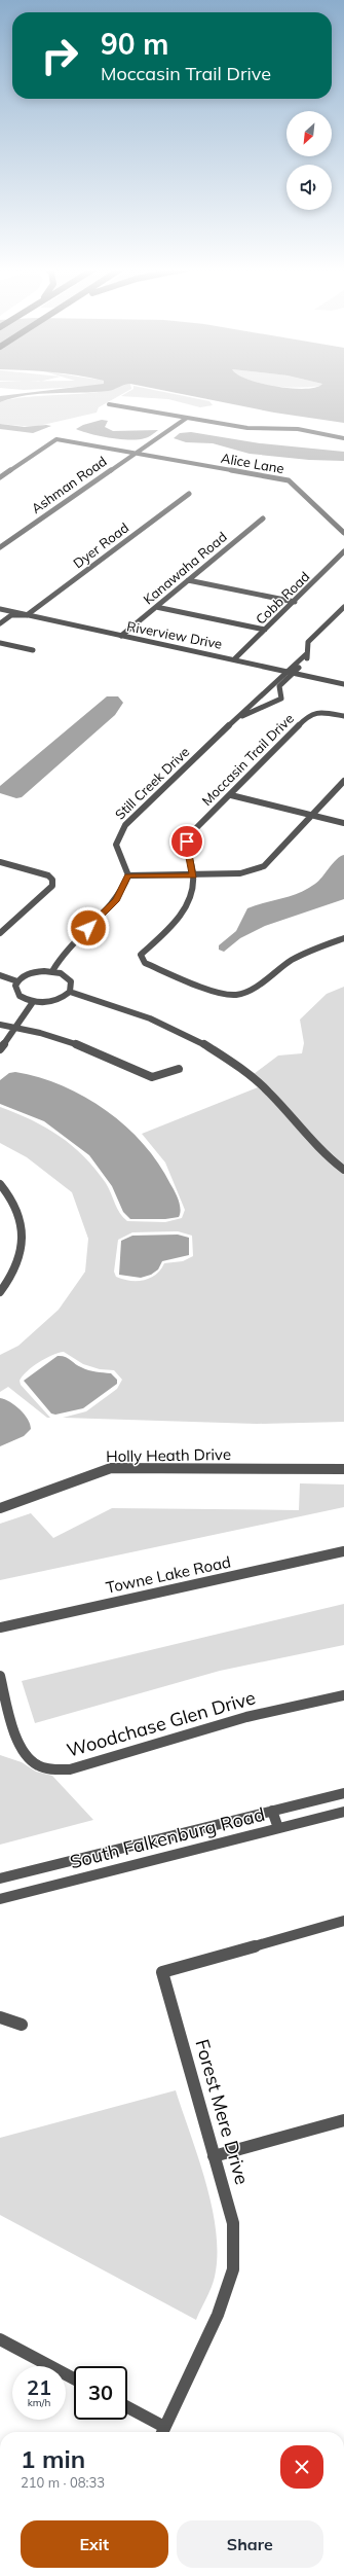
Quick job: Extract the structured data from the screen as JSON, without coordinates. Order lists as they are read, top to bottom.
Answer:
{
  "streets": {
    "street": [
      "Alice Lane",
      "Ashman Road",
      "Dyer Road",
      "Kanawaha Road",
      "Cobb Road",
      "Riverview Drive",
      "Moccasin Trail Drive",
      "Still Creek Drive",
      "Holly Heath Drive",
      "Towne Lake Road",
      "Woodchase Glen Drive",
      "South Falkenburg Road",
      "Forest Mere Drive"
    ]
  },
  "crossings": [
    ["Alice Lane", "Ashman Road"],
    ["Dyer Road", "Riverview Drive"],
    ["Kanawaha Road", "Riverview Drive"],
    ["Cobb Road", "Riverview Drive"],
    ["Riverview Drive", "Still Creek Drive"]
  ],
  "north": "bottom left",
  "page": {
    "turn": ["90 m", "Moccasin Trail Drive"],
    "speed": "21 km/h",
    "limit": "30",
    "heading": ["1 min", "210 m · 08:33"],
    "buttons": ["Exit", "Share"]
  }
}
